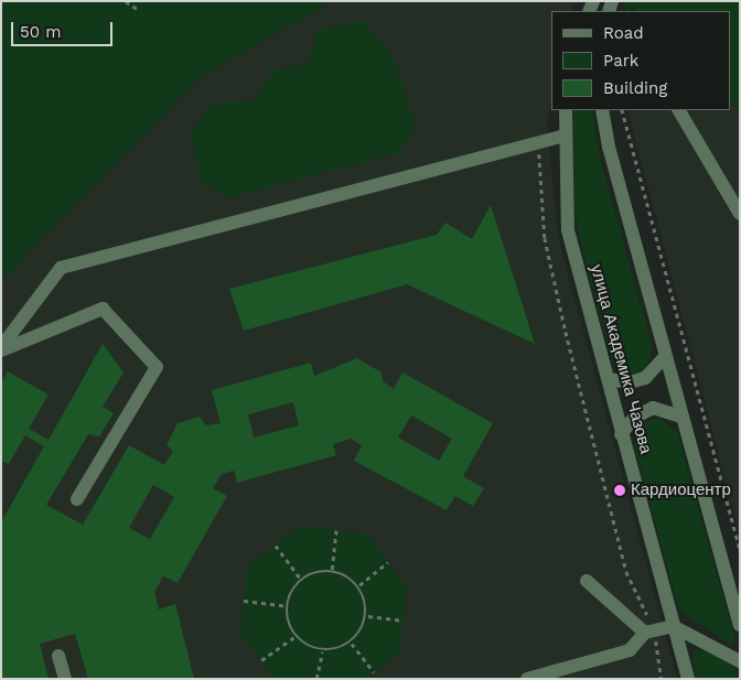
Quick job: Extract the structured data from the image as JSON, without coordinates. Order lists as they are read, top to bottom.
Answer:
{
  "streets": {
    "street": ["улица Академика Чазова"]
  },
  "places": ["Кардиоцентр"],
  "legend": ["Road", "Park", "Building"],
  "scale_bar": "50 m"
}
